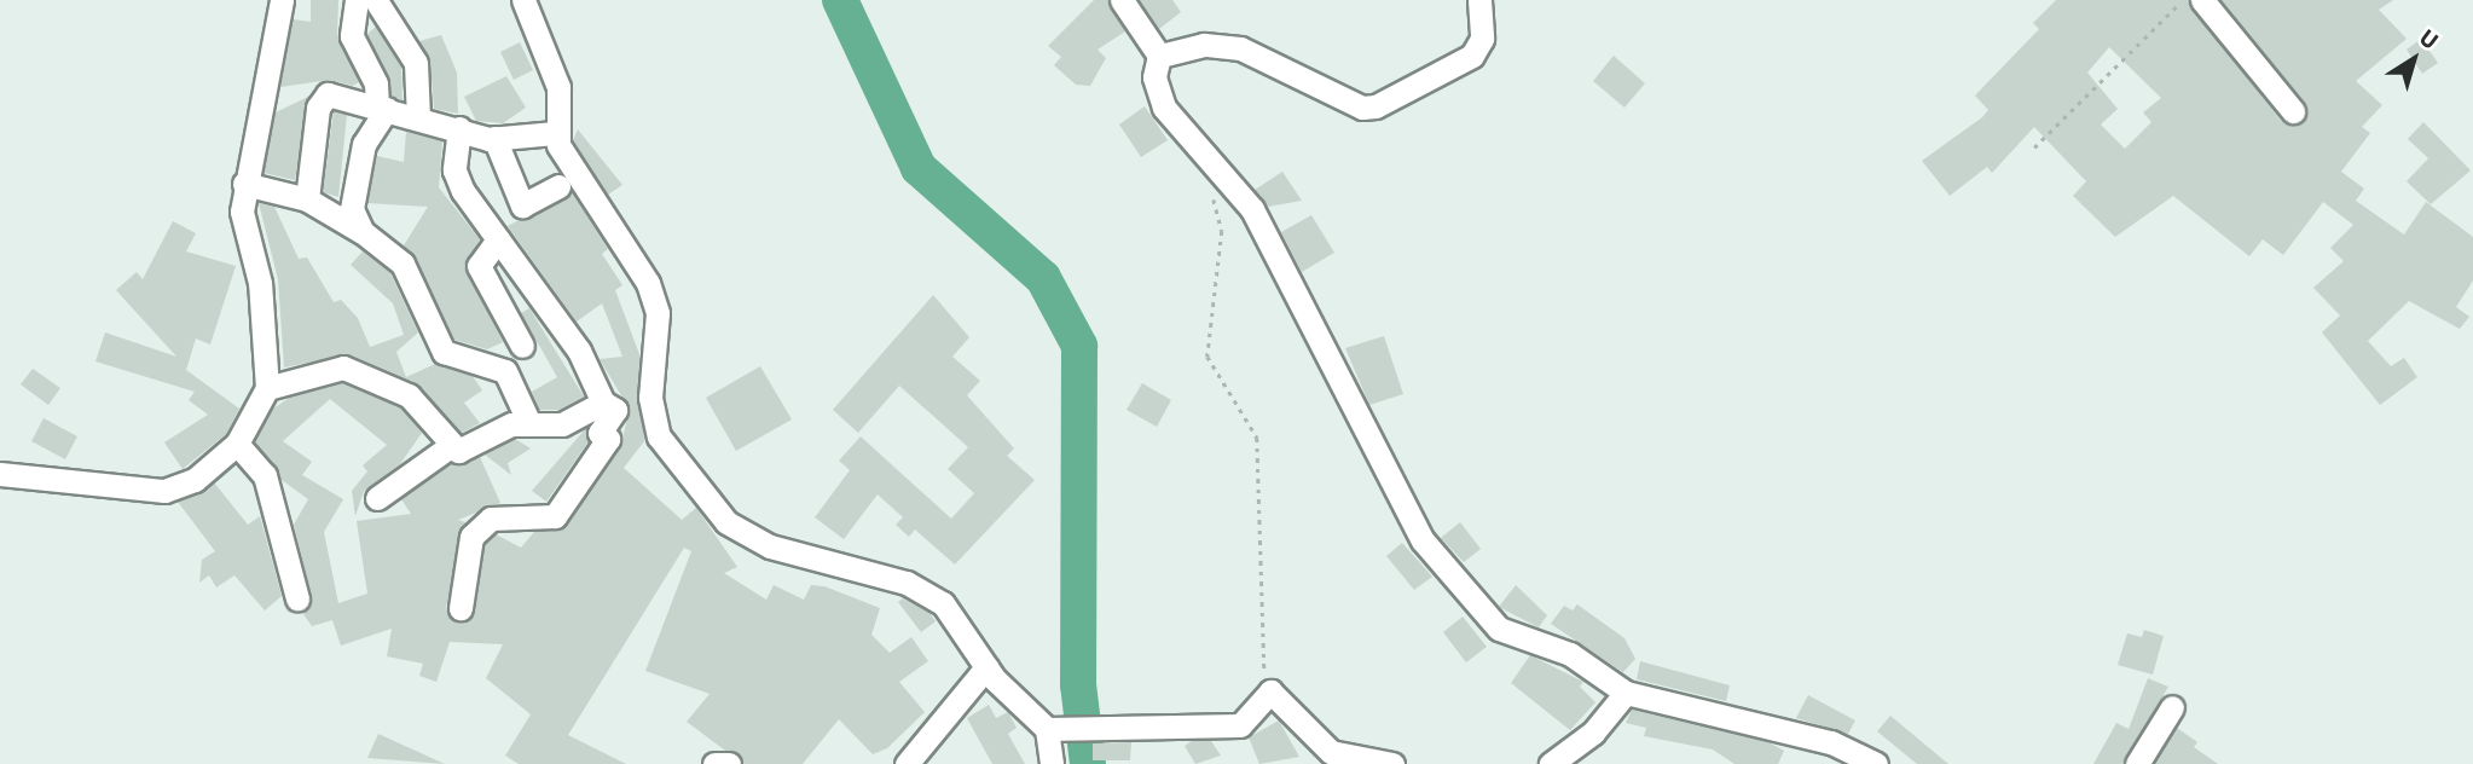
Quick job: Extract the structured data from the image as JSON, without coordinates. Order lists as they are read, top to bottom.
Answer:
{
  "north": "top right"
}
